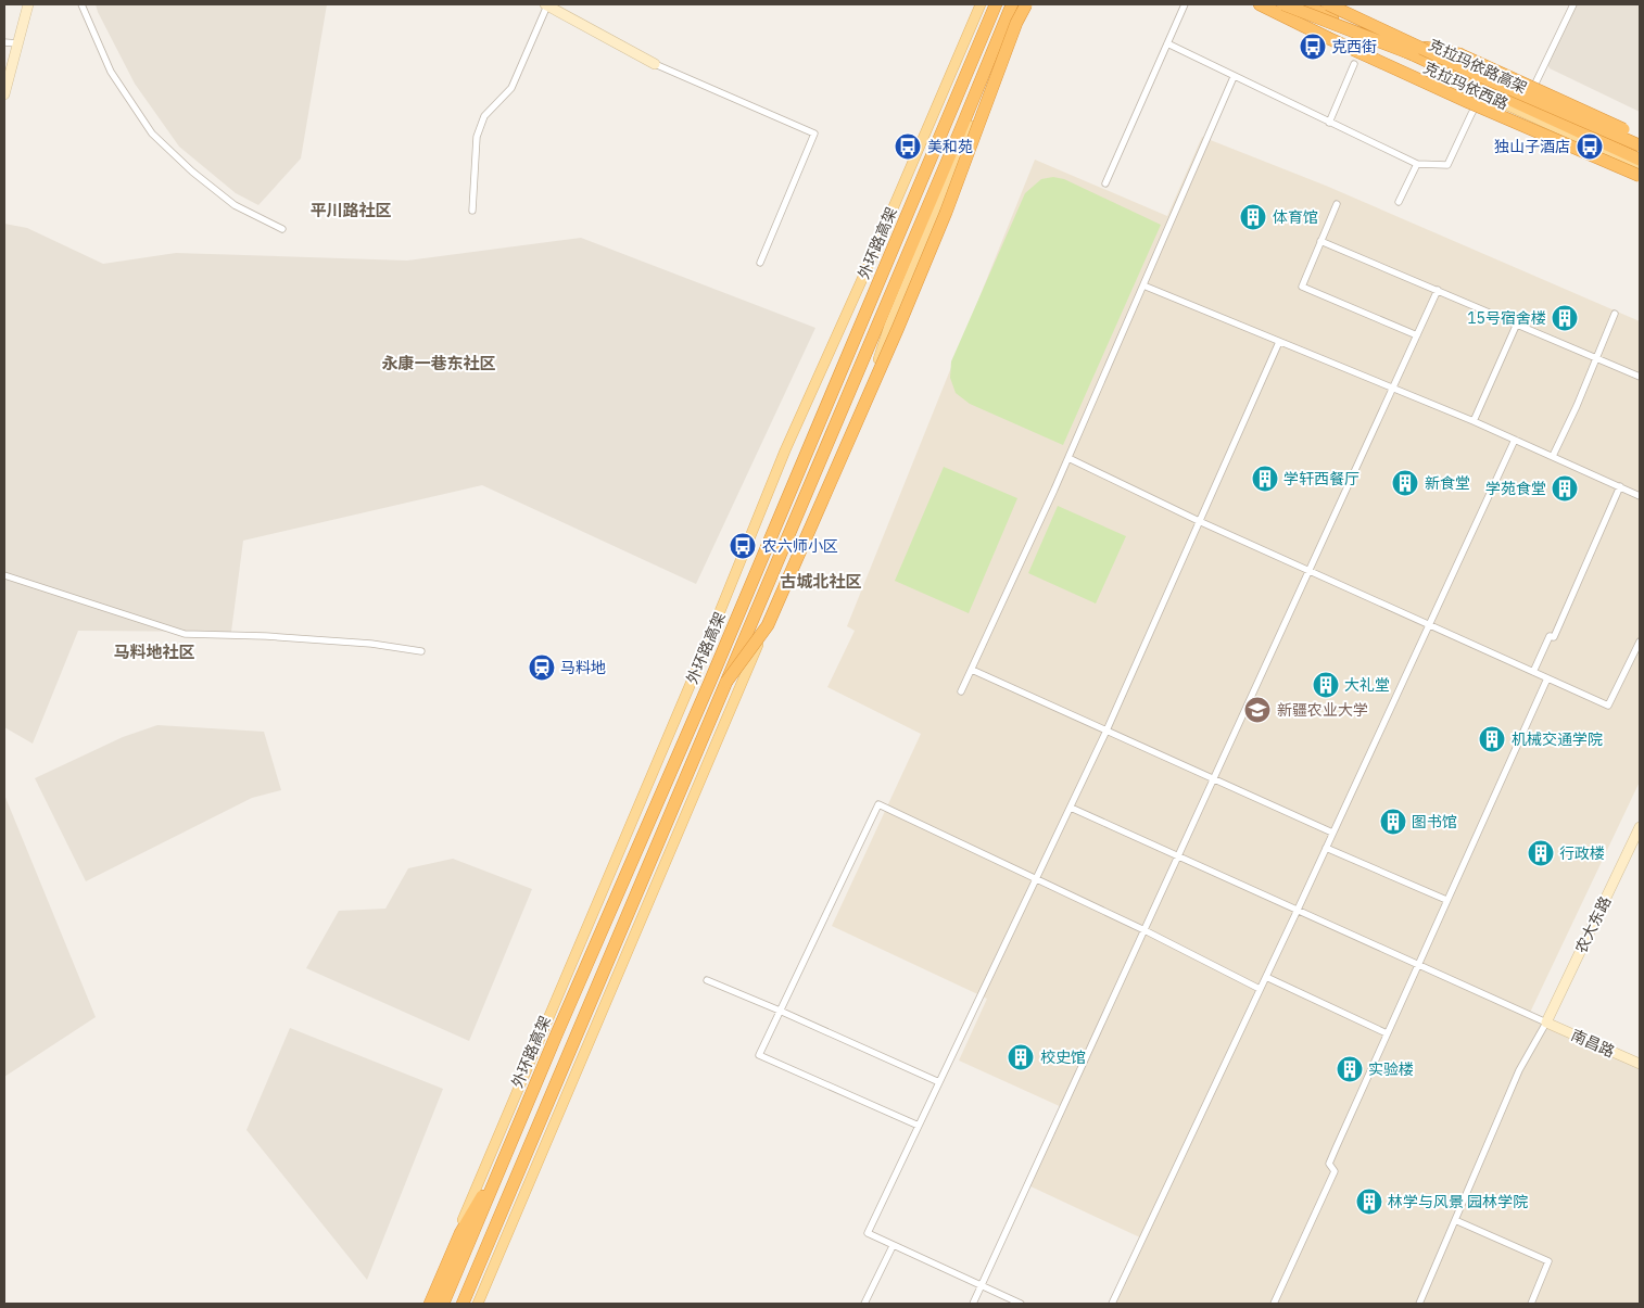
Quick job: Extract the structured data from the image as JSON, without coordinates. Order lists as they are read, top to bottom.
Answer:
{
  "streets": {
    "highway": ["克拉玛依路高架", "外环路高架"],
    "main road": ["克拉玛依西路"],
    "street": ["农大东路", "南昌路"]
  },
  "crossings": [
    ["克拉玛依路高架", "克拉玛依西路"],
    ["农大东路", "南昌路"]
  ],
  "districts": [
    "平川路社区",
    "永康一巷东社区",
    "古城北社区",
    "马料地社区"
  ],
  "places": {
    "bus stop": [
      "克西街",
      "美和苑",
      "独山子酒店",
      "农六师小区"
    ],
    "building": [
      "体育馆",
      "15号宿舍楼",
      "学轩西餐厅",
      "新食堂",
      "学苑食堂",
      "大礼堂",
      "机械交通学院",
      "图书馆",
      "行政楼",
      "校史馆",
      "实验楼",
      "林学与风景 园林学院"
    ],
    "station": ["马料地"],
    "school or university": ["新疆农业大学"]
  }
}
